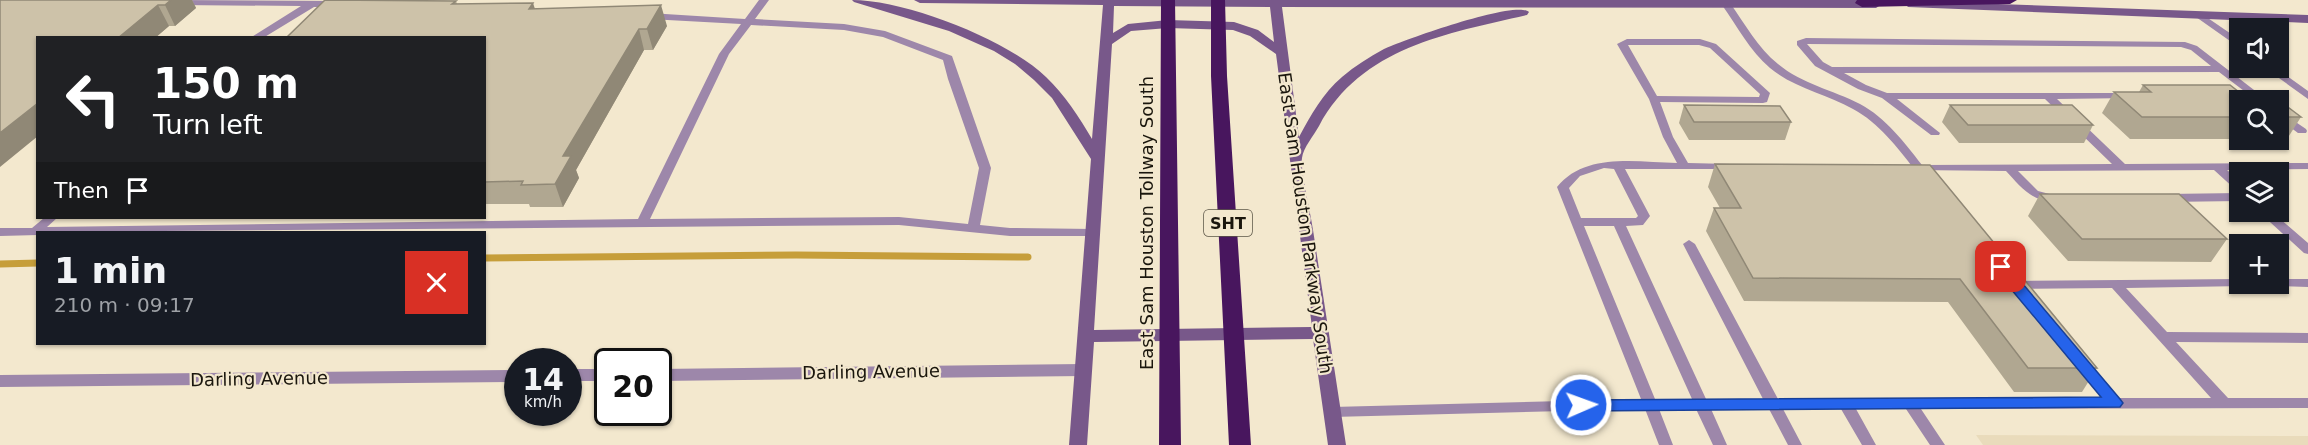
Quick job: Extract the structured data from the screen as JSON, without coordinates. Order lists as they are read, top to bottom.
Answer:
{
  "streets": {
    "highway": ["East Sam Houston Tollway South", "SHT"],
    "main road": ["East Sam Houston Parkway South"],
    "street": ["Darling Avenue"]
  },
  "page": {
    "map_buttons": "+",
    "turn": ["150 m", "Turn left"],
    "then": "Then",
    "heading": ["1 min", "210 m · 09:17"],
    "speed": "14 km/h",
    "limit": "20"
  }
}
